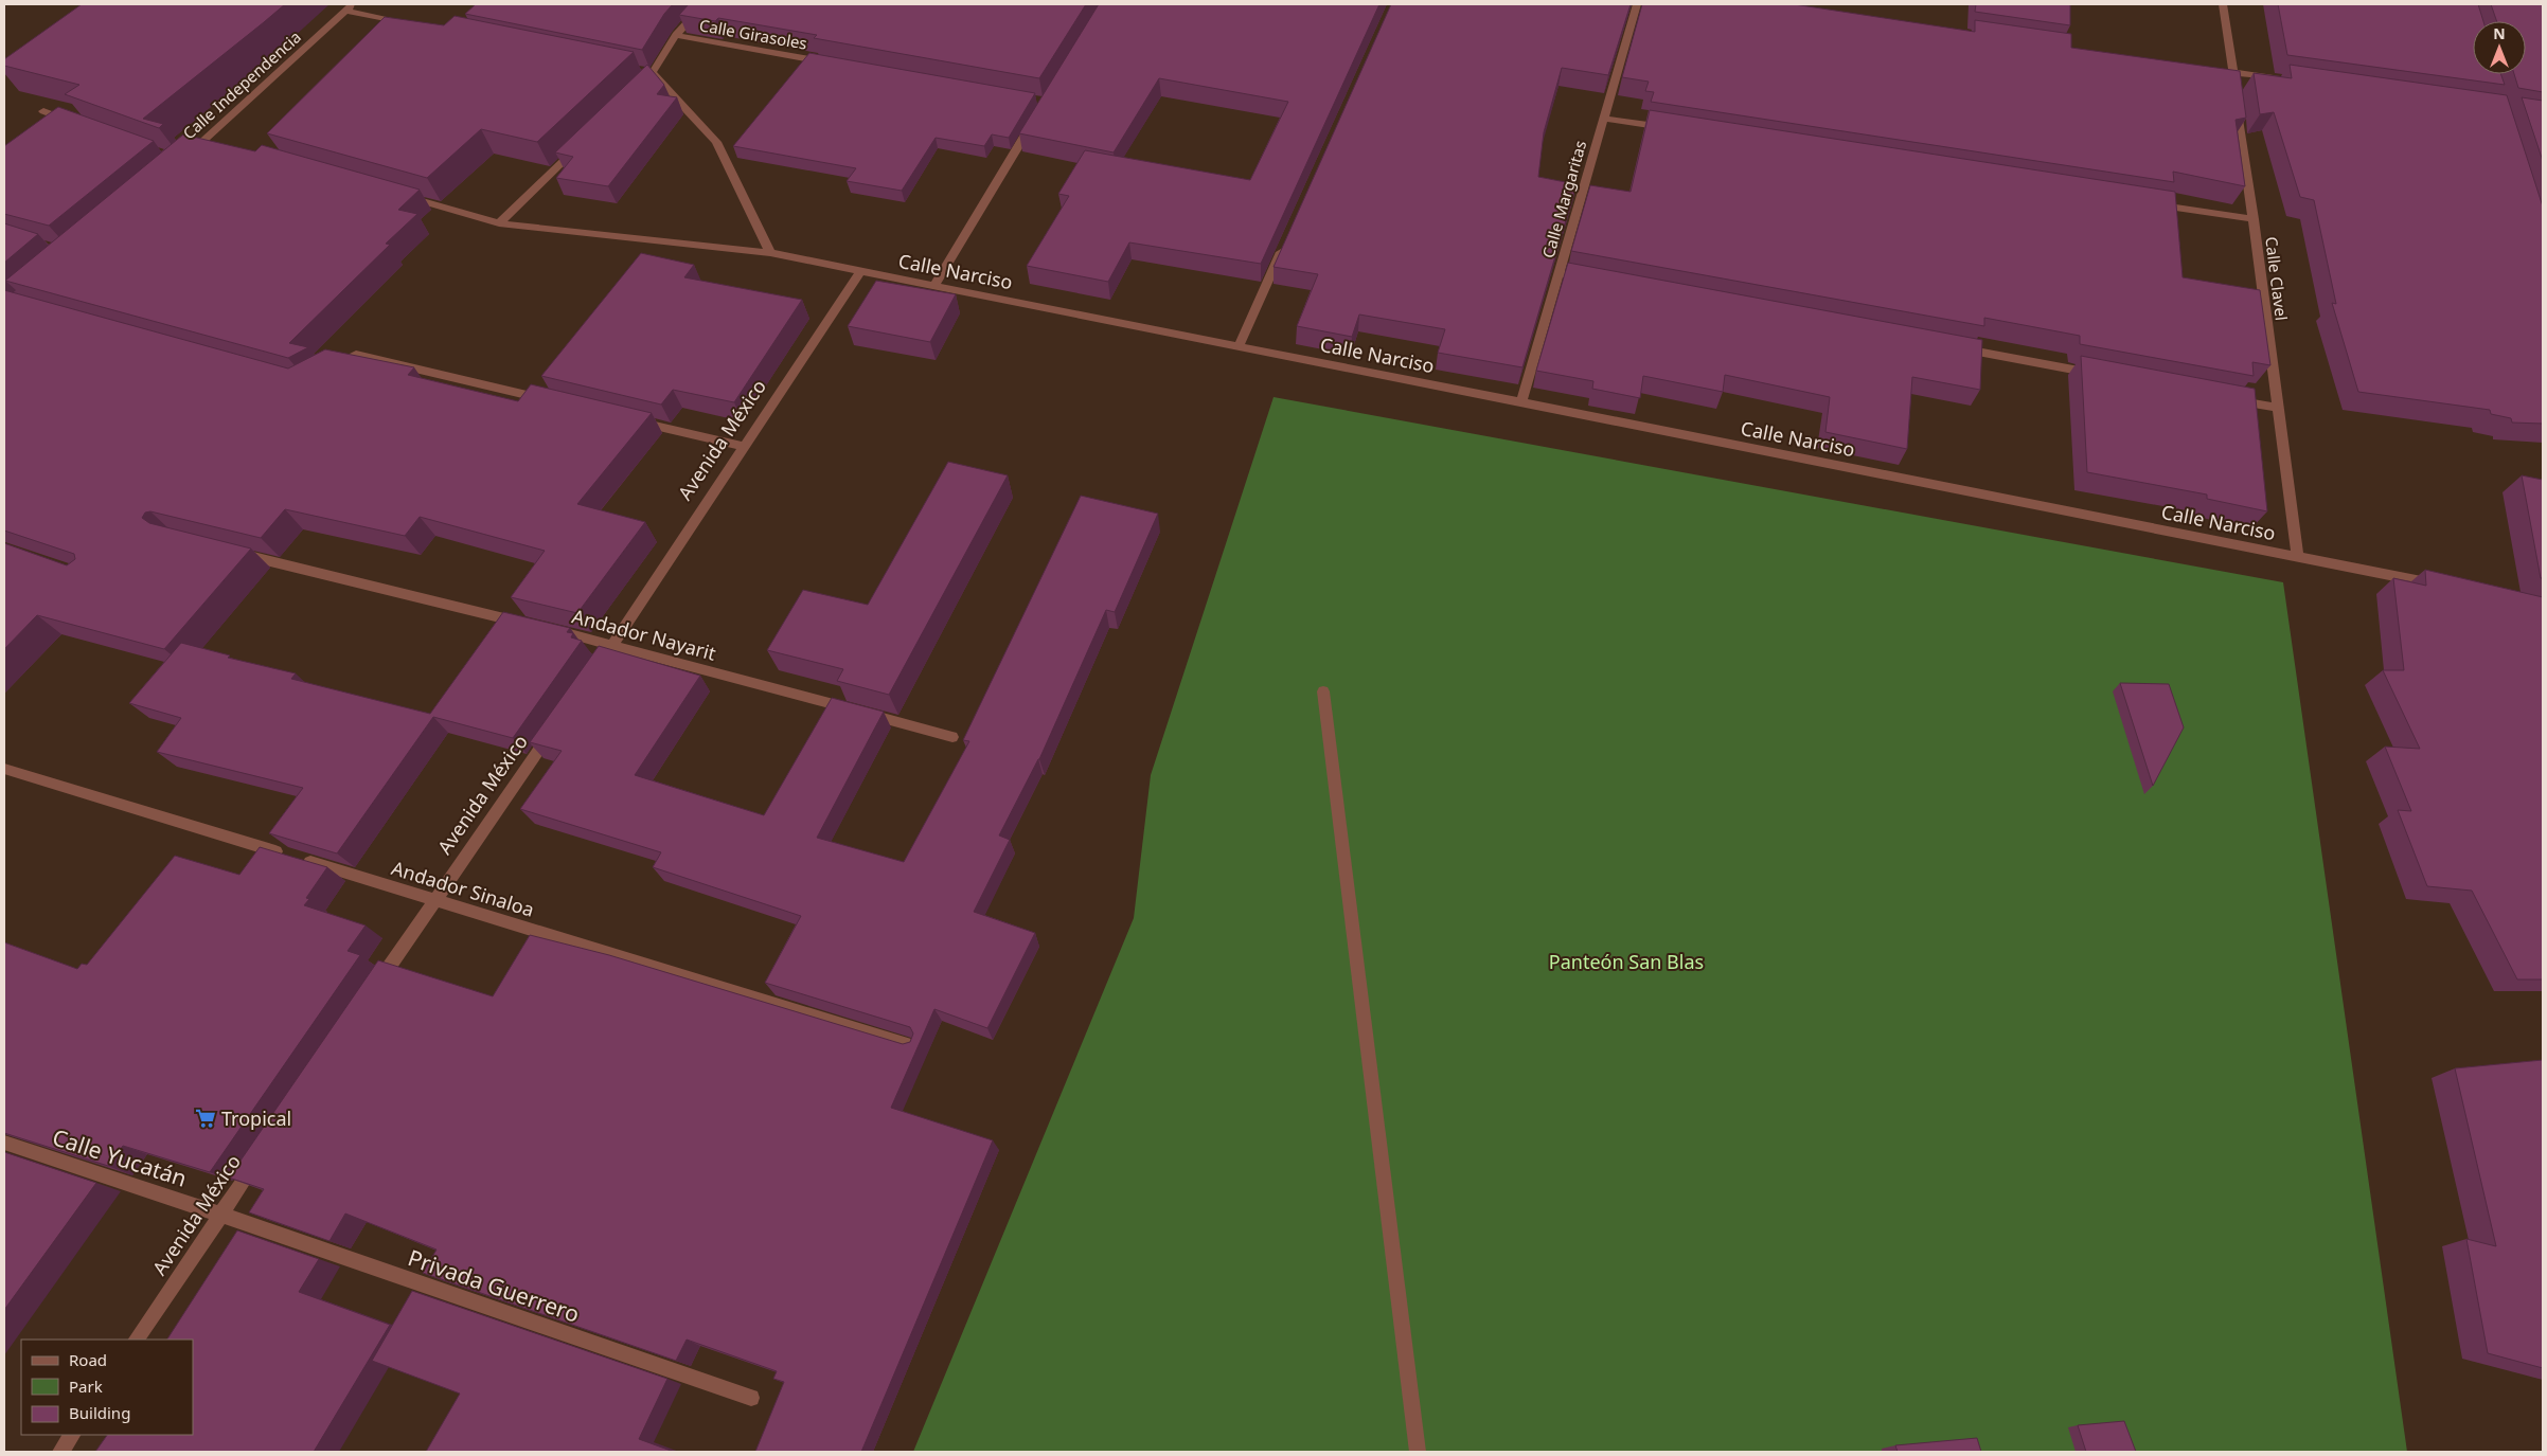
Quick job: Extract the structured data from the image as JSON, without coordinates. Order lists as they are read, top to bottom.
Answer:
{
  "streets": {
    "street": [
      "Calle Girasoles",
      "Calle Independencia",
      "Calle Margaritas",
      "Calle Narciso",
      "Calle Clavel",
      "Avenida México",
      "Andador Nayarit",
      "Andador Sinaloa",
      "Calle Yucatán",
      "Privada Guerrero"
    ]
  },
  "crossings": [
    ["Calle Margaritas", "Calle Narciso"],
    ["Calle Narciso", "Calle Clavel"],
    ["Calle Narciso", "Avenida México"],
    ["Avenida México", "Andador Nayarit"],
    ["Avenida México", "Andador Sinaloa"],
    ["Avenida México", "Calle Yucatán"],
    ["Avenida México", "Privada Guerrero"],
    ["Calle Yucatán", "Privada Guerrero"]
  ],
  "parks": ["Panteón San Blas"],
  "places": {
    "supermarket": ["Tropical"]
  },
  "legend": ["Road", "Park", "Building"],
  "north": "top"
}
